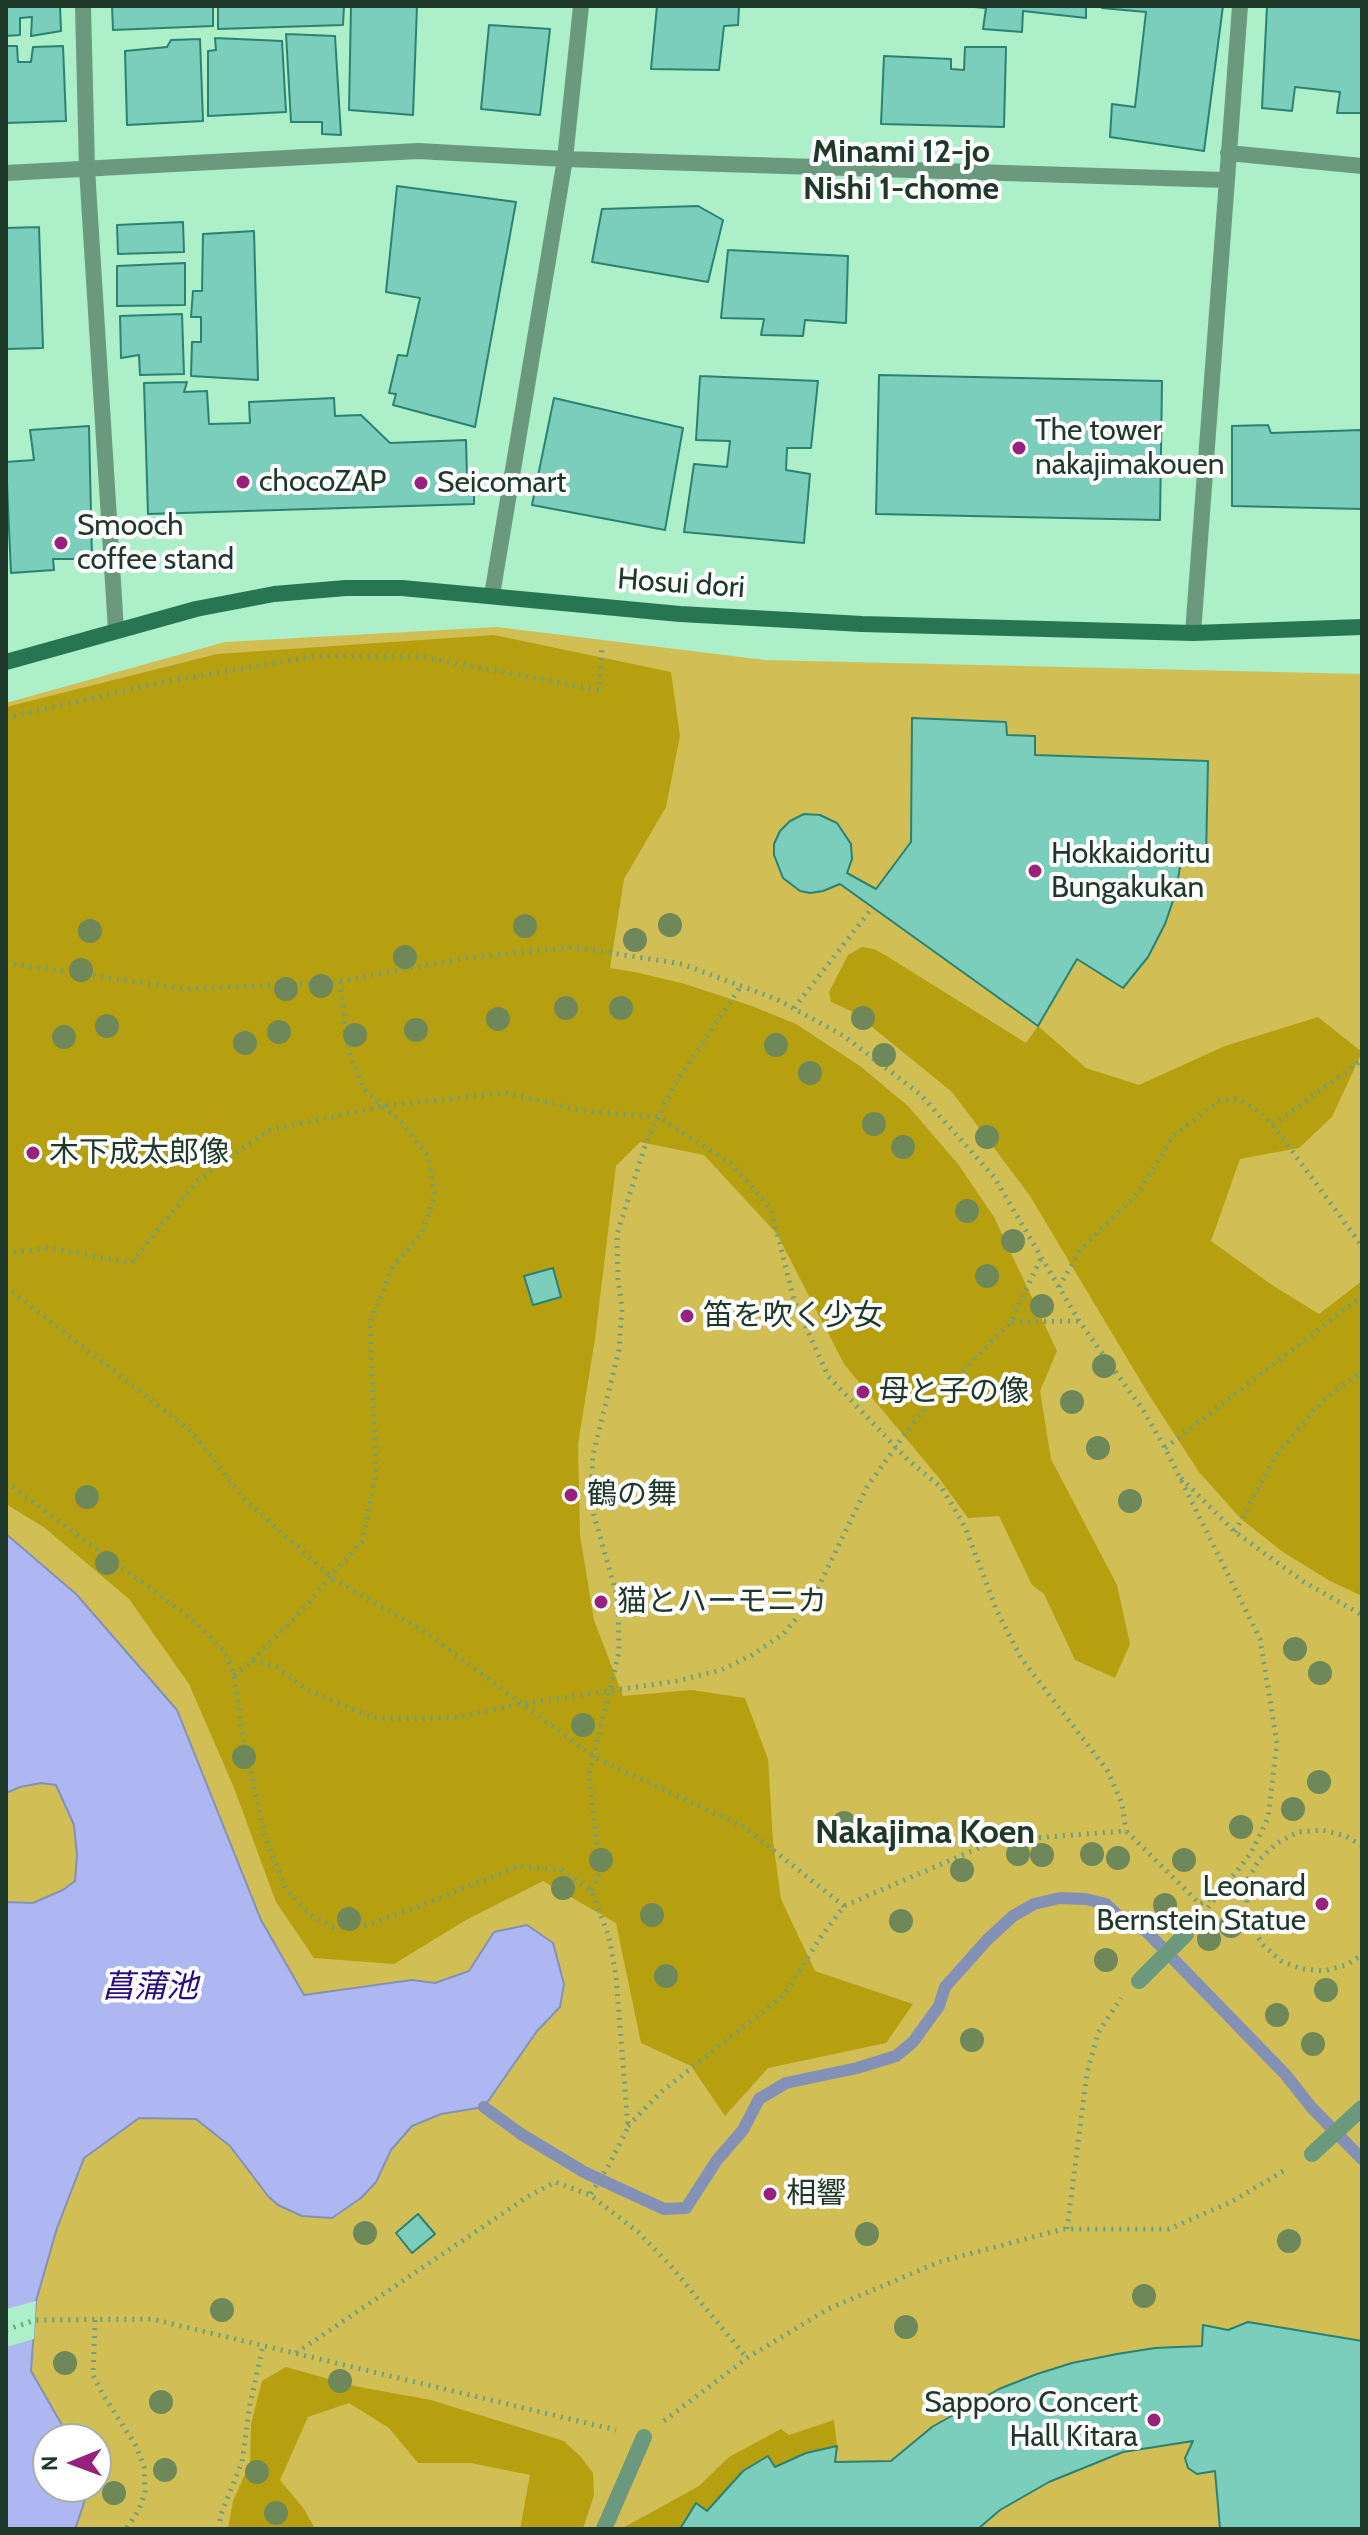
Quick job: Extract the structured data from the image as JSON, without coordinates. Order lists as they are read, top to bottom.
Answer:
{
  "streets": {
    "street": ["Hosui dori"]
  },
  "districts": ["Minami 12-jo Nishi 1-chome", "Nakajima Koen"],
  "water": ["菖蒲池"],
  "places": [
    "The tower nakajimakouen",
    "chocoZAP",
    "Seicomart",
    "Smooch coffee stand",
    "Hokkaidoritu Bungakukan",
    "木下成太郎像",
    "笛を吹く少女",
    "母と子の像",
    "鶴の舞",
    "猫とハーモニカ",
    "Leonard Bernstein Statue",
    "相響",
    "Sapporo Concert Hall Kitara"
  ],
  "north": "left"
}
